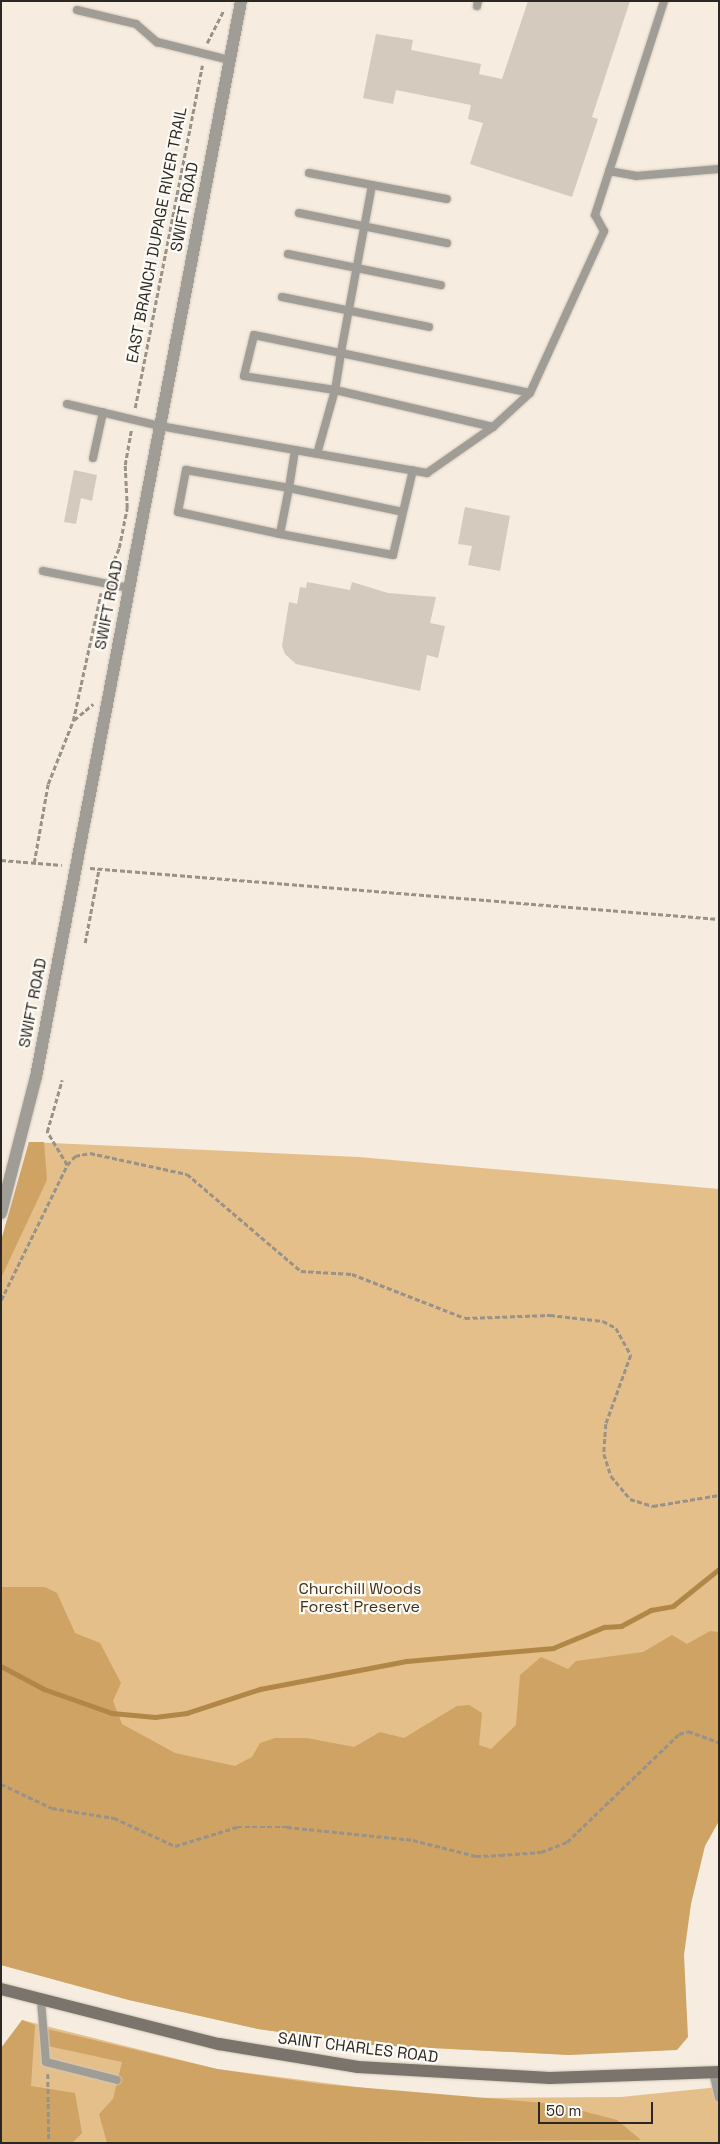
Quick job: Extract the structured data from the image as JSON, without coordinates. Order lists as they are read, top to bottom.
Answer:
{
  "streets": {
    "main road": ["SAINT CHARLES ROAD"],
    "street": ["SWIFT ROAD"],
    "path": ["EAST BRANCH DUPAGE RIVER TRAIL"]
  },
  "parks": ["Churchill Woods Forest Preserve"],
  "scale_bar": "50 m"
}
